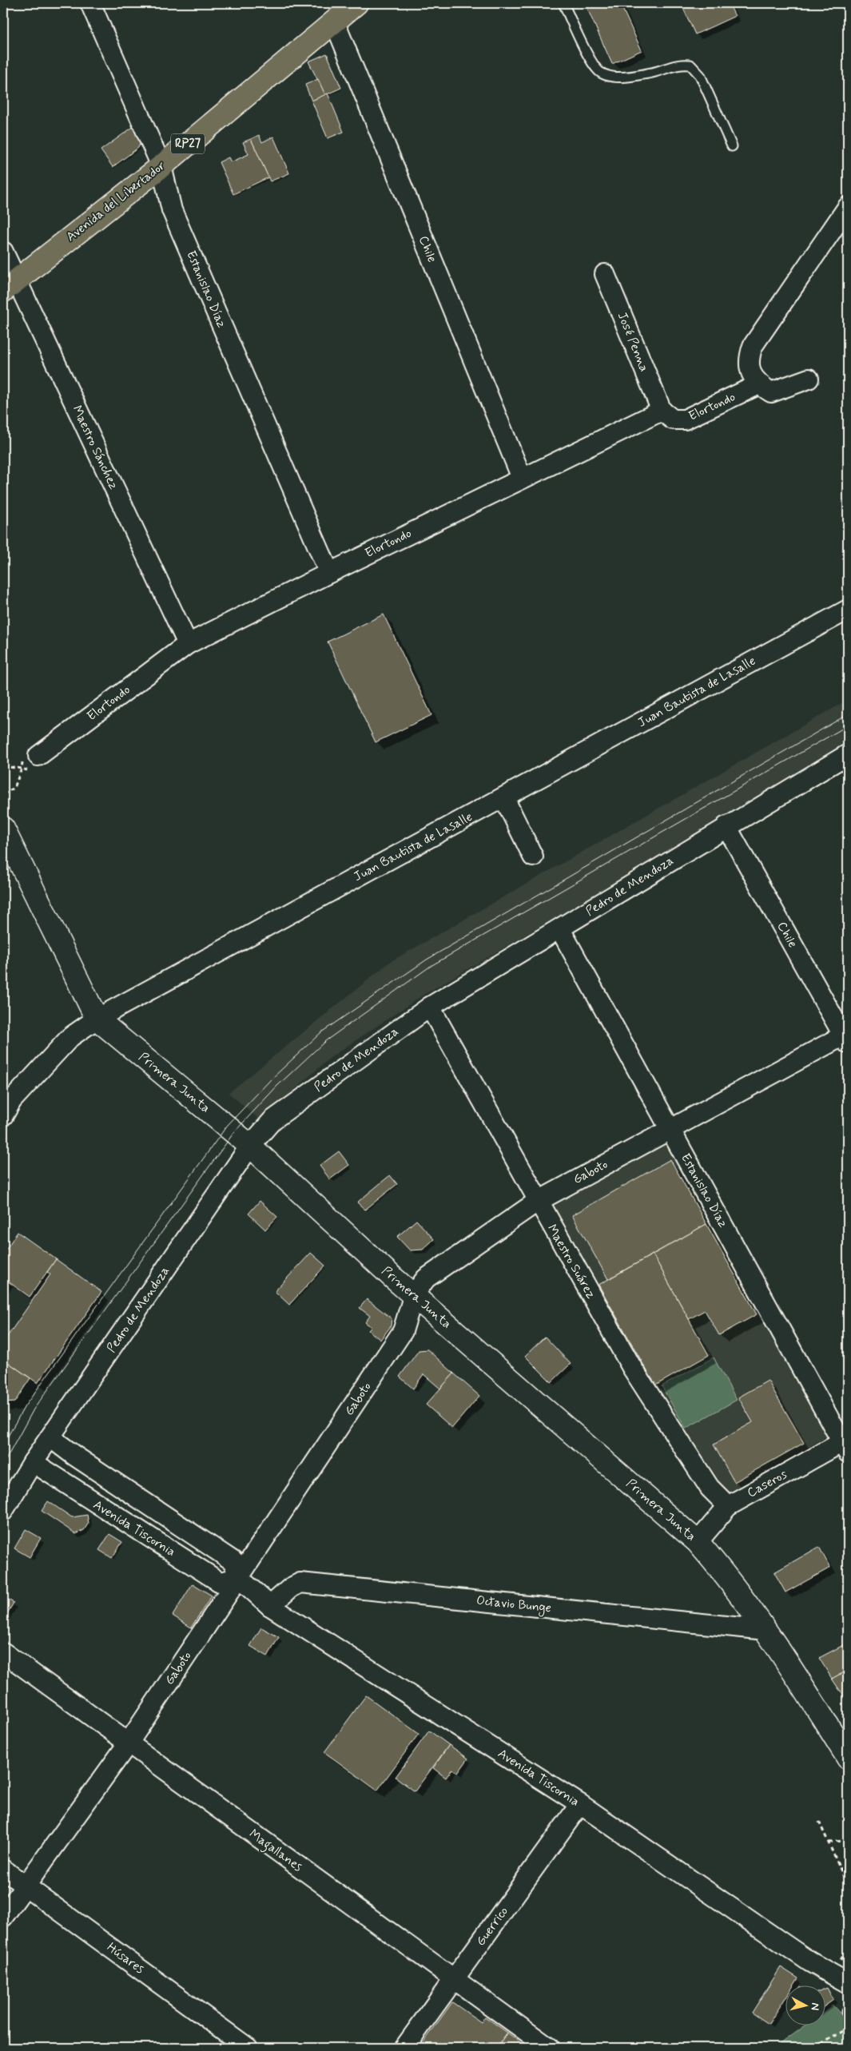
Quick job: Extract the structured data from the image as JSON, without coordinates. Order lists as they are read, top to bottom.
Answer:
{
  "streets": {
    "main road": ["RP27", "Avenida del Libertador"],
    "street": [
      "Chile",
      "Estanislao Díaz",
      "José Penna",
      "Elortondo",
      "Maestro Sánchez",
      "Juan Bautista de Lasalle",
      "Pedro de Mendoza",
      "Primera Junta",
      "Gaboto",
      "Maestro Suárez",
      "Caseros",
      "Avenida Tiscornia",
      "Octavio Bunge",
      "Magallanes",
      "Guerrico",
      "Húsares"
    ]
  },
  "crossings": [
    ["Avenida del Libertador", "Chile"],
    ["Avenida del Libertador", "Estanislao Díaz"],
    ["Avenida del Libertador", "Maestro Sánchez"],
    ["Chile", "Elortondo"],
    ["Chile", "Pedro de Mendoza"],
    ["Chile", "Gaboto"],
    ["Estanislao Díaz", "Elortondo"],
    ["Estanislao Díaz", "Pedro de Mendoza"],
    ["Estanislao Díaz", "Gaboto"],
    ["Estanislao Díaz", "Caseros"],
    ["José Penna", "Elortondo"],
    ["Elortondo", "Maestro Sánchez"],
    ["Juan Bautista de Lasalle", "Primera Junta"],
    ["Pedro de Mendoza", "Primera Junta"],
    ["Pedro de Mendoza", "Maestro Suárez"],
    ["Pedro de Mendoza", "Avenida Tiscornia"],
    ["Primera Junta", "Gaboto"],
    ["Primera Junta", "Caseros"],
    ["Primera Junta", "Octavio Bunge"],
    ["Gaboto", "Maestro Suárez"],
    ["Gaboto", "Avenida Tiscornia"],
    ["Gaboto", "Magallanes"],
    ["Gaboto", "Húsares"],
    ["Maestro Suárez", "Caseros"],
    ["Avenida Tiscornia", "Octavio Bunge"],
    ["Avenida Tiscornia", "Guerrico"],
    ["Magallanes", "Guerrico"]
  ],
  "north": "right"
}
